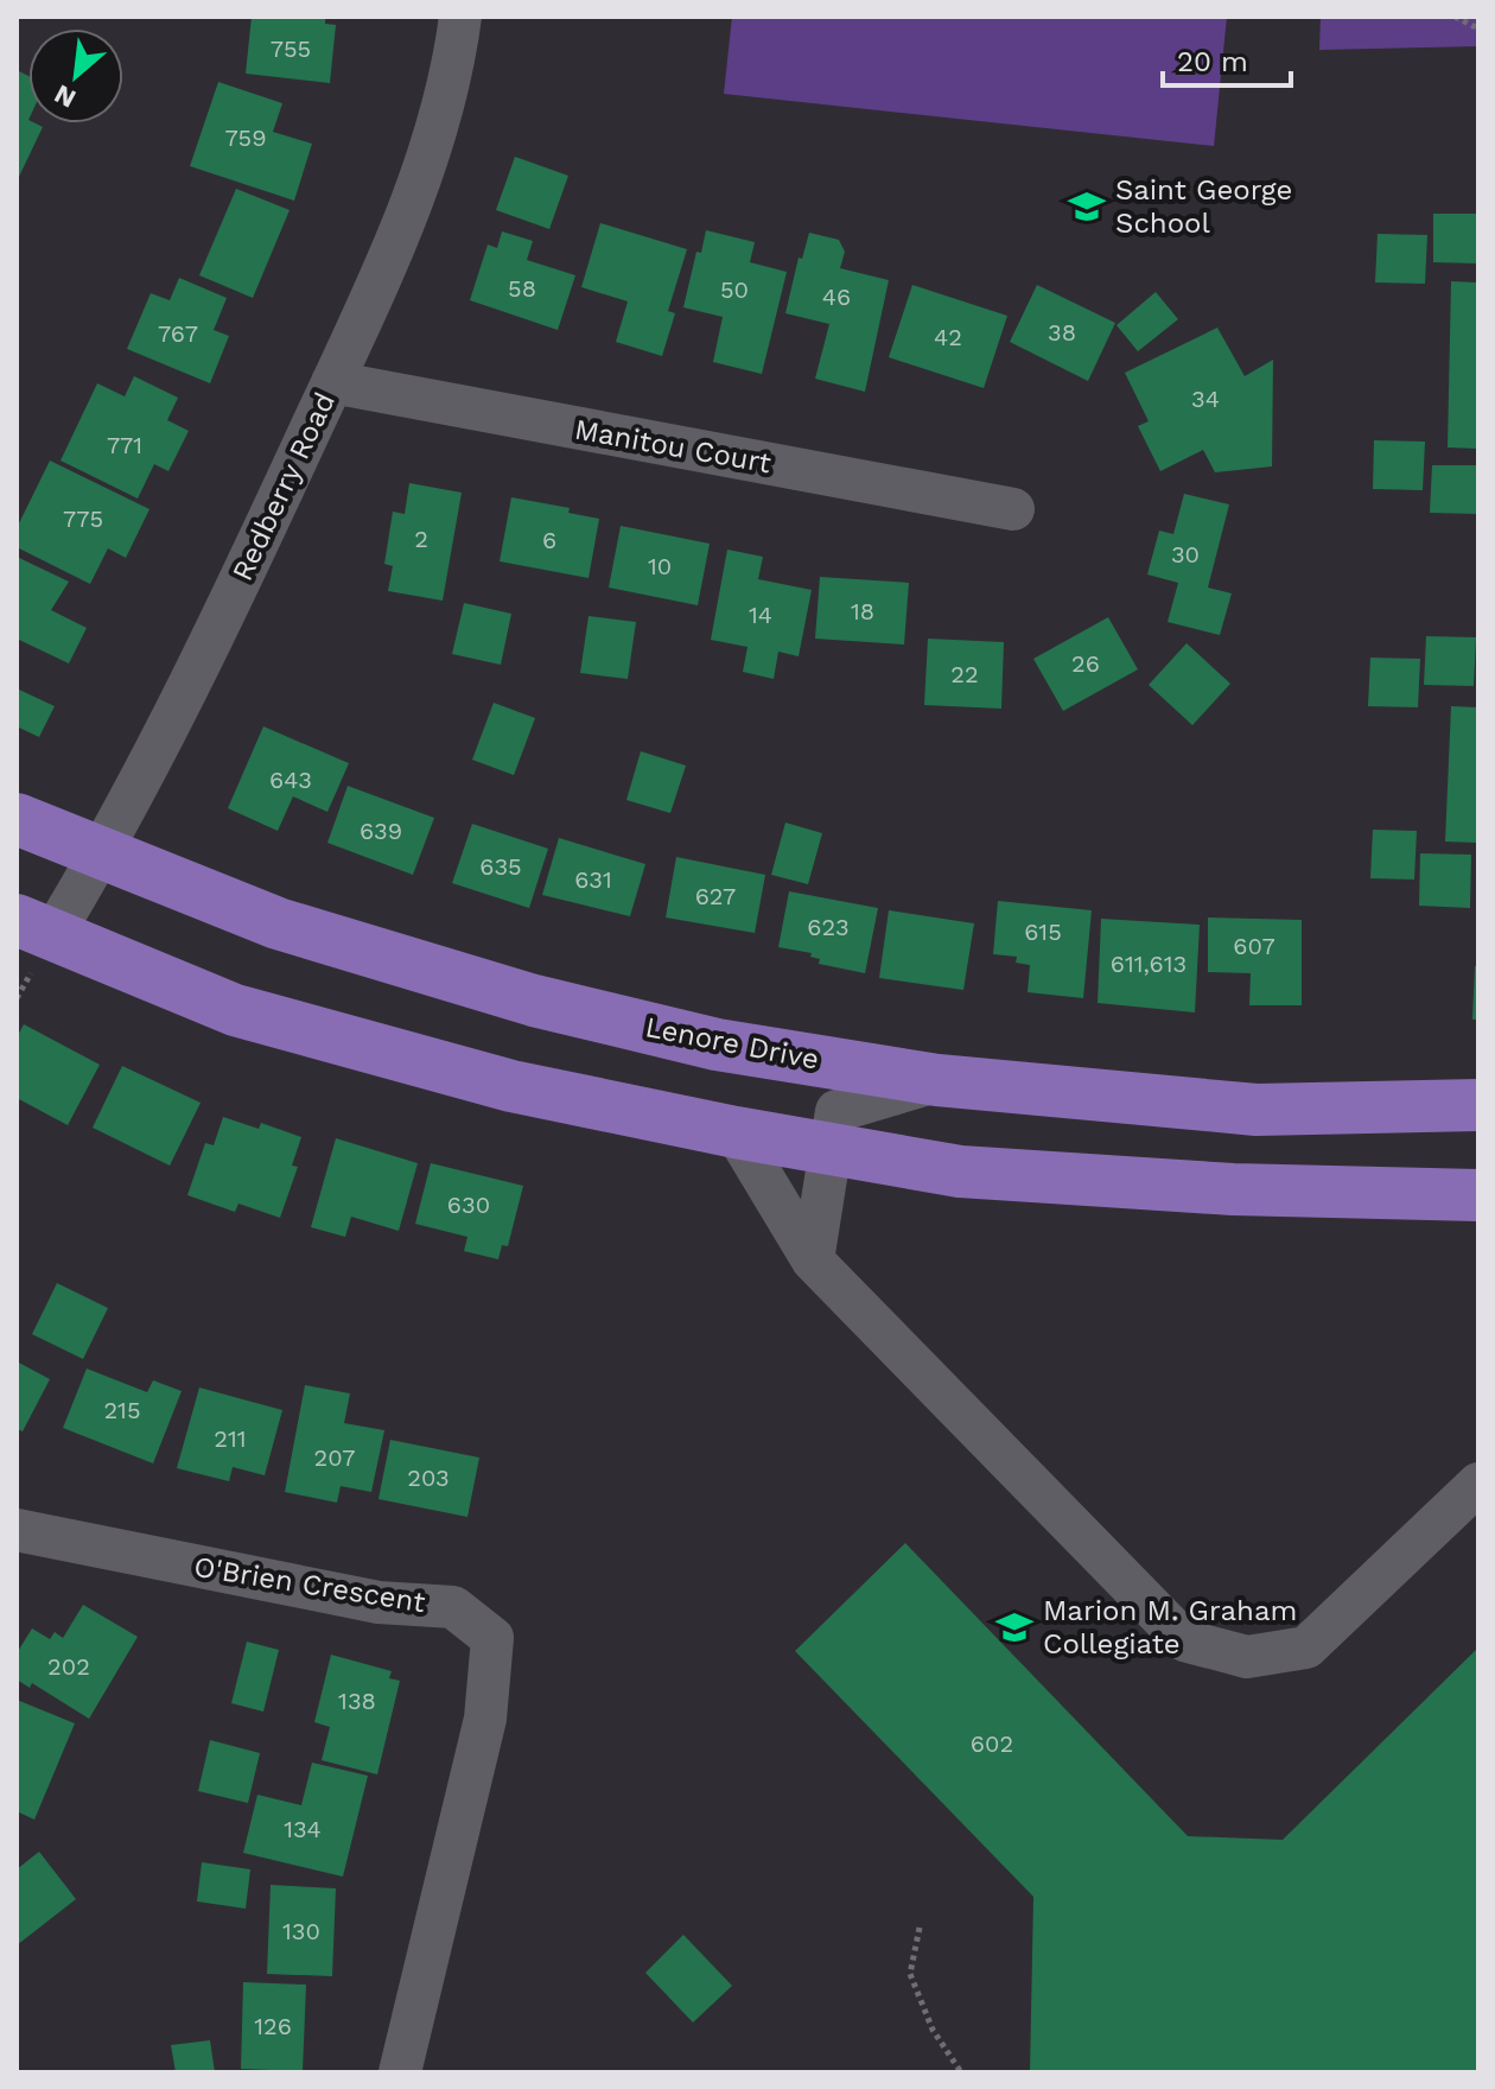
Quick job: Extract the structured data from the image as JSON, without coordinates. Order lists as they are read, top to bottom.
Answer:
{
  "streets": {
    "main road": ["Lenore Drive"],
    "street": ["Manitou Court", "Redberry Road", "O'Brien Crescent"]
  },
  "crossings": [
    ["Manitou Court", "Redberry Road"],
    ["Redberry Road", "Lenore Drive"]
  ],
  "places": {
    "school or university": ["Saint George School", "Marion M. Graham Collegiate"]
  },
  "house_numbers": [
    "755",
    "759",
    "58",
    "50",
    "46",
    "38",
    "767",
    "42",
    "34",
    "771",
    "775",
    "2",
    "6",
    "30",
    "10",
    "18",
    "14",
    "26",
    "22",
    "643",
    "639",
    "635",
    "631",
    "627",
    "623",
    "615",
    "607",
    "611,613",
    "630",
    "215",
    "211",
    "207",
    "203",
    "202",
    "138",
    "602",
    "134",
    "130",
    "126"
  ],
  "scale_bar": "20 m",
  "north": "bottom left"
}
